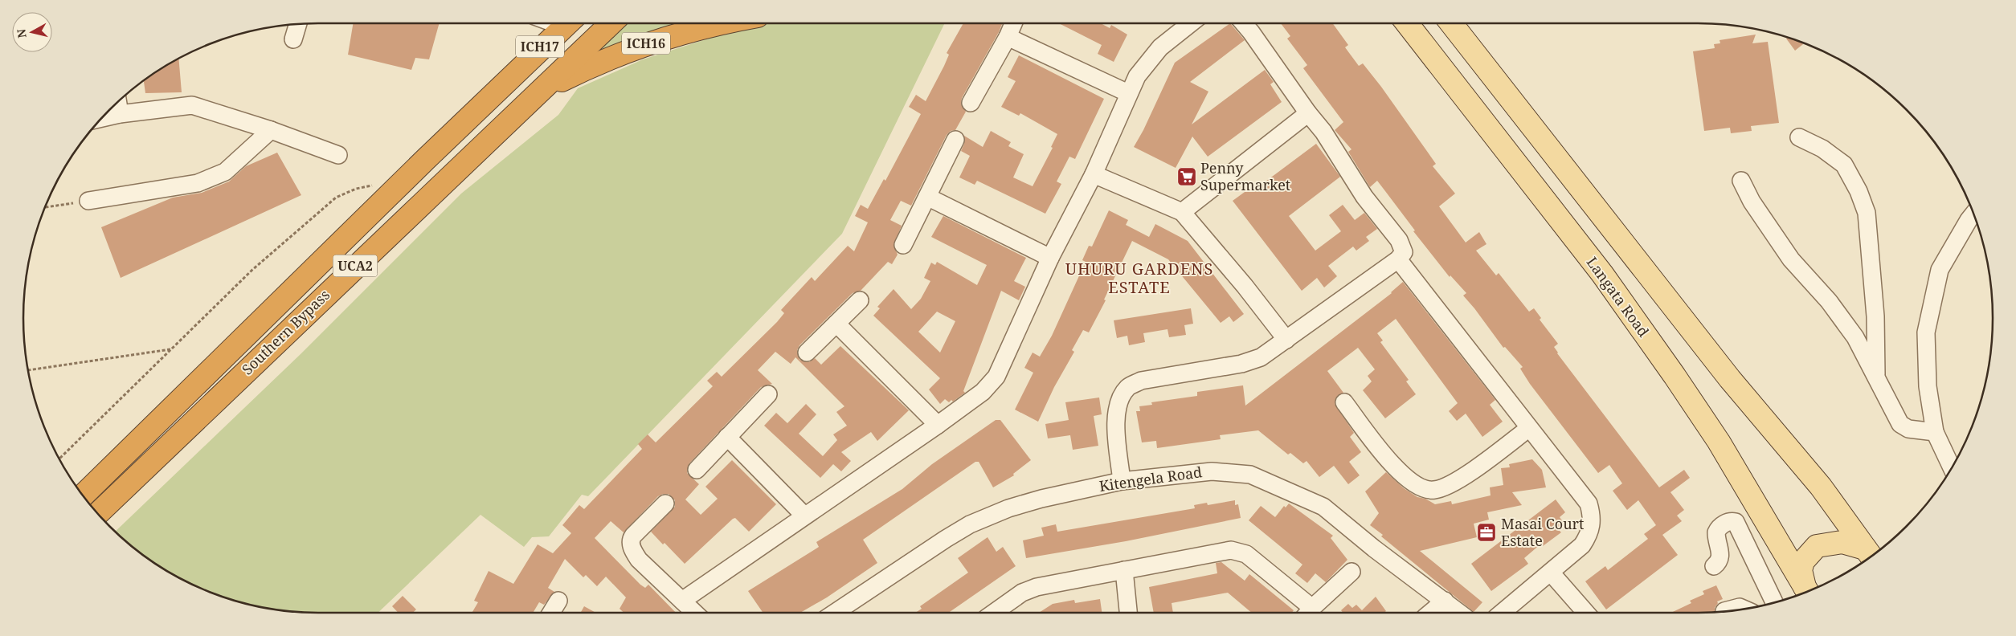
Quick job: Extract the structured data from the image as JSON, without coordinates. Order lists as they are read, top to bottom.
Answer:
{
  "streets": {
    "highway": [
      "ICH16",
      "ICH17",
      "UCA2",
      "Southern Bypass"
    ],
    "main road": ["Langata Road"],
    "street": ["Kitengela Road"]
  },
  "crossings": [
    ["ICH16", "Southern Bypass"],
    ["ICH17", "Southern Bypass"]
  ],
  "districts": ["UHURU GARDENS ESTATE"],
  "places": {
    "supermarket": ["Penny Supermarket"],
    "office": ["Masai Court Estate"]
  },
  "north": "left"
}
